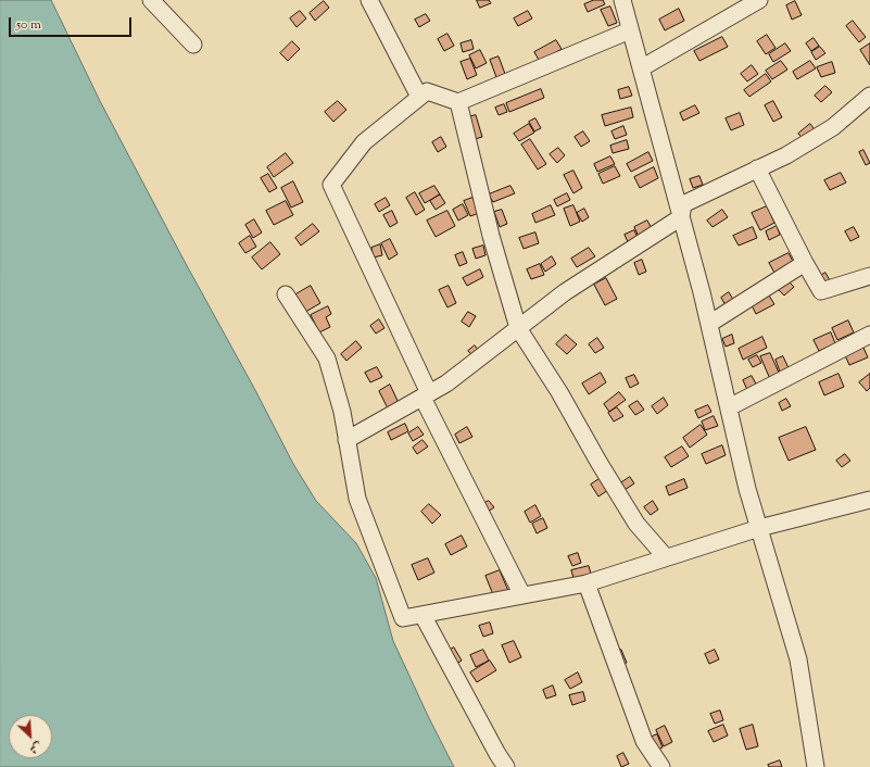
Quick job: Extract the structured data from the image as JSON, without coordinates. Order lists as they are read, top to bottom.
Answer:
{
  "scale_bar": "50 m",
  "north": "bottom right"
}
